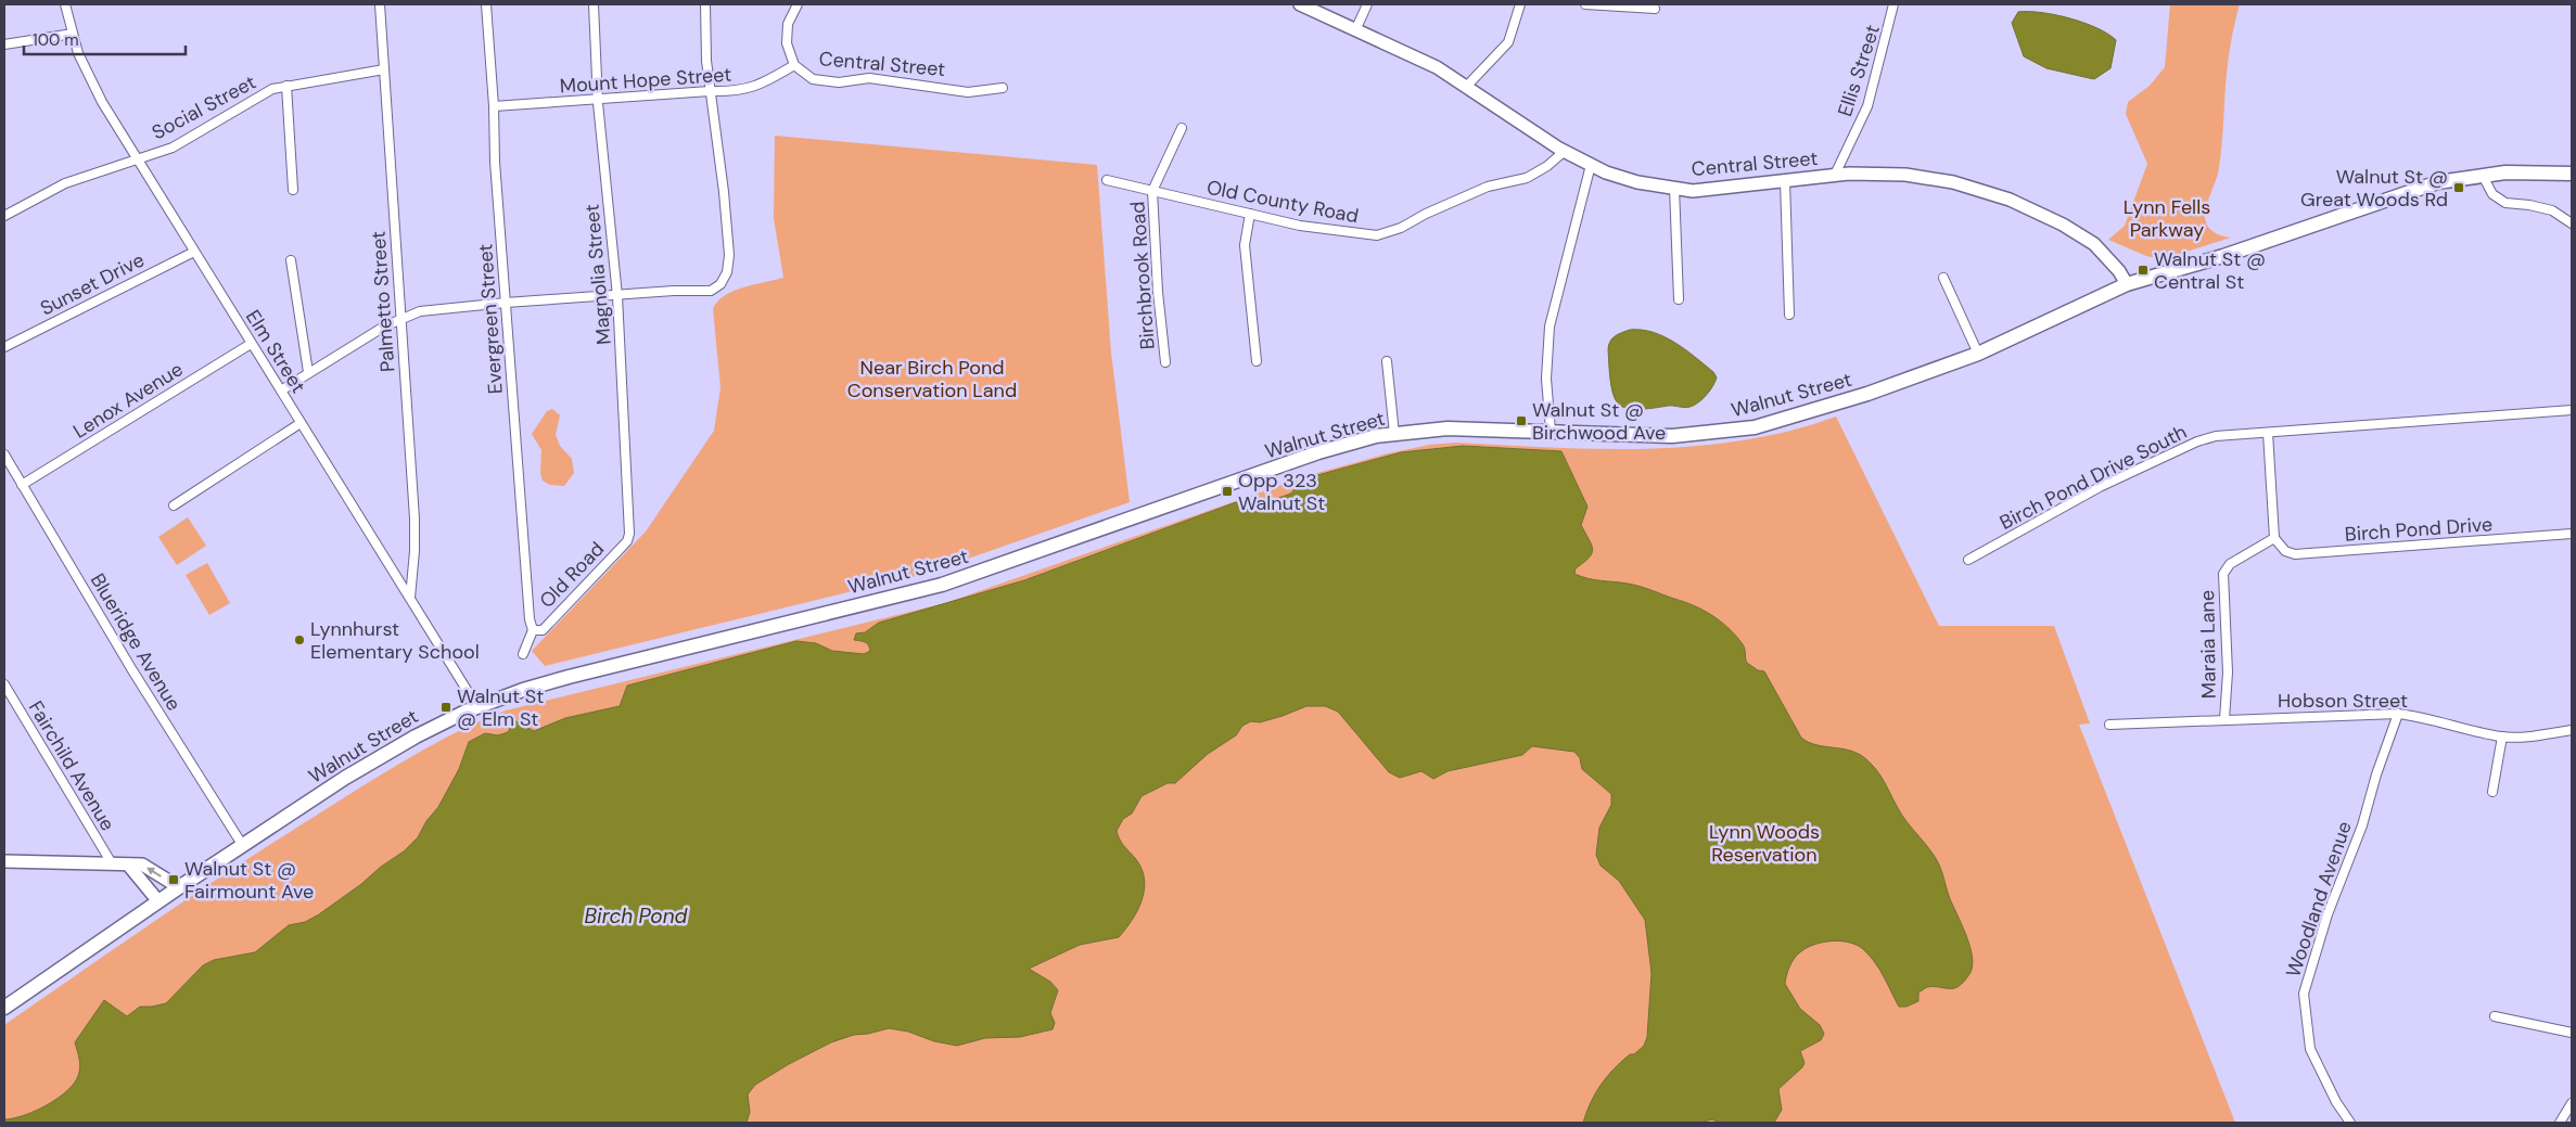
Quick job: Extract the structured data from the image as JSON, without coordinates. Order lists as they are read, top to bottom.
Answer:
{
  "streets": {
    "main road": ["Walnut Street"],
    "street": [
      "Central Street",
      "Ellis Street",
      "Mount Hope Street",
      "Social Street",
      "Old County Road",
      "Magnolia Street",
      "Birchbrook Road",
      "Sunset Drive",
      "Palmetto Street",
      "Evergreen Street",
      "Elm Street",
      "Lenox Avenue",
      "Birch Pond Drive South",
      "Birch Pond Drive",
      "Old Road",
      "Blueridge Avenue",
      "Maraia Lane",
      "Hobson Street",
      "Fairchild Avenue",
      "Woodland Avenue"
    ]
  },
  "crossings": [
    ["Central Street", "Ellis Street"],
    ["Central Street", "Mount Hope Street"],
    ["Central Street", "Old County Road"],
    ["Central Street", "Walnut Street"],
    ["Mount Hope Street", "Magnolia Street"],
    ["Mount Hope Street", "Evergreen Street"],
    ["Social Street", "Palmetto Street"],
    ["Social Street", "Elm Street"],
    ["Old County Road", "Birchbrook Road"],
    ["Magnolia Street", "Old Road"],
    ["Sunset Drive", "Elm Street"],
    ["Palmetto Street", "Elm Street"],
    ["Evergreen Street", "Old Road"],
    ["Elm Street", "Walnut Street"],
    ["Elm Street", "Lenox Avenue"],
    ["Walnut Street", "Blueridge Avenue"],
    ["Lenox Avenue", "Blueridge Avenue"],
    ["Birch Pond Drive", "Maraia Lane"],
    ["Maraia Lane", "Hobson Street"],
    ["Hobson Street", "Woodland Avenue"]
  ],
  "water": ["Birch Pond"],
  "parks": ["Lynn Fells Parkway", "Near Birch Pond Conservation Land", "Lynn Woods Reservation"],
  "places": {
    "transit": [
      "Walnut St @ Great Woods Rd",
      "Walnut St @ Central St",
      "Walnut St @ Birchwood Ave",
      "Opp 323 Walnut St",
      "Walnut St @ Elm St",
      "Walnut St @ Fairmount Ave"
    ],
    "other": ["Lynnhurst Elementary School"]
  },
  "scale_bar": "100 m"
}
